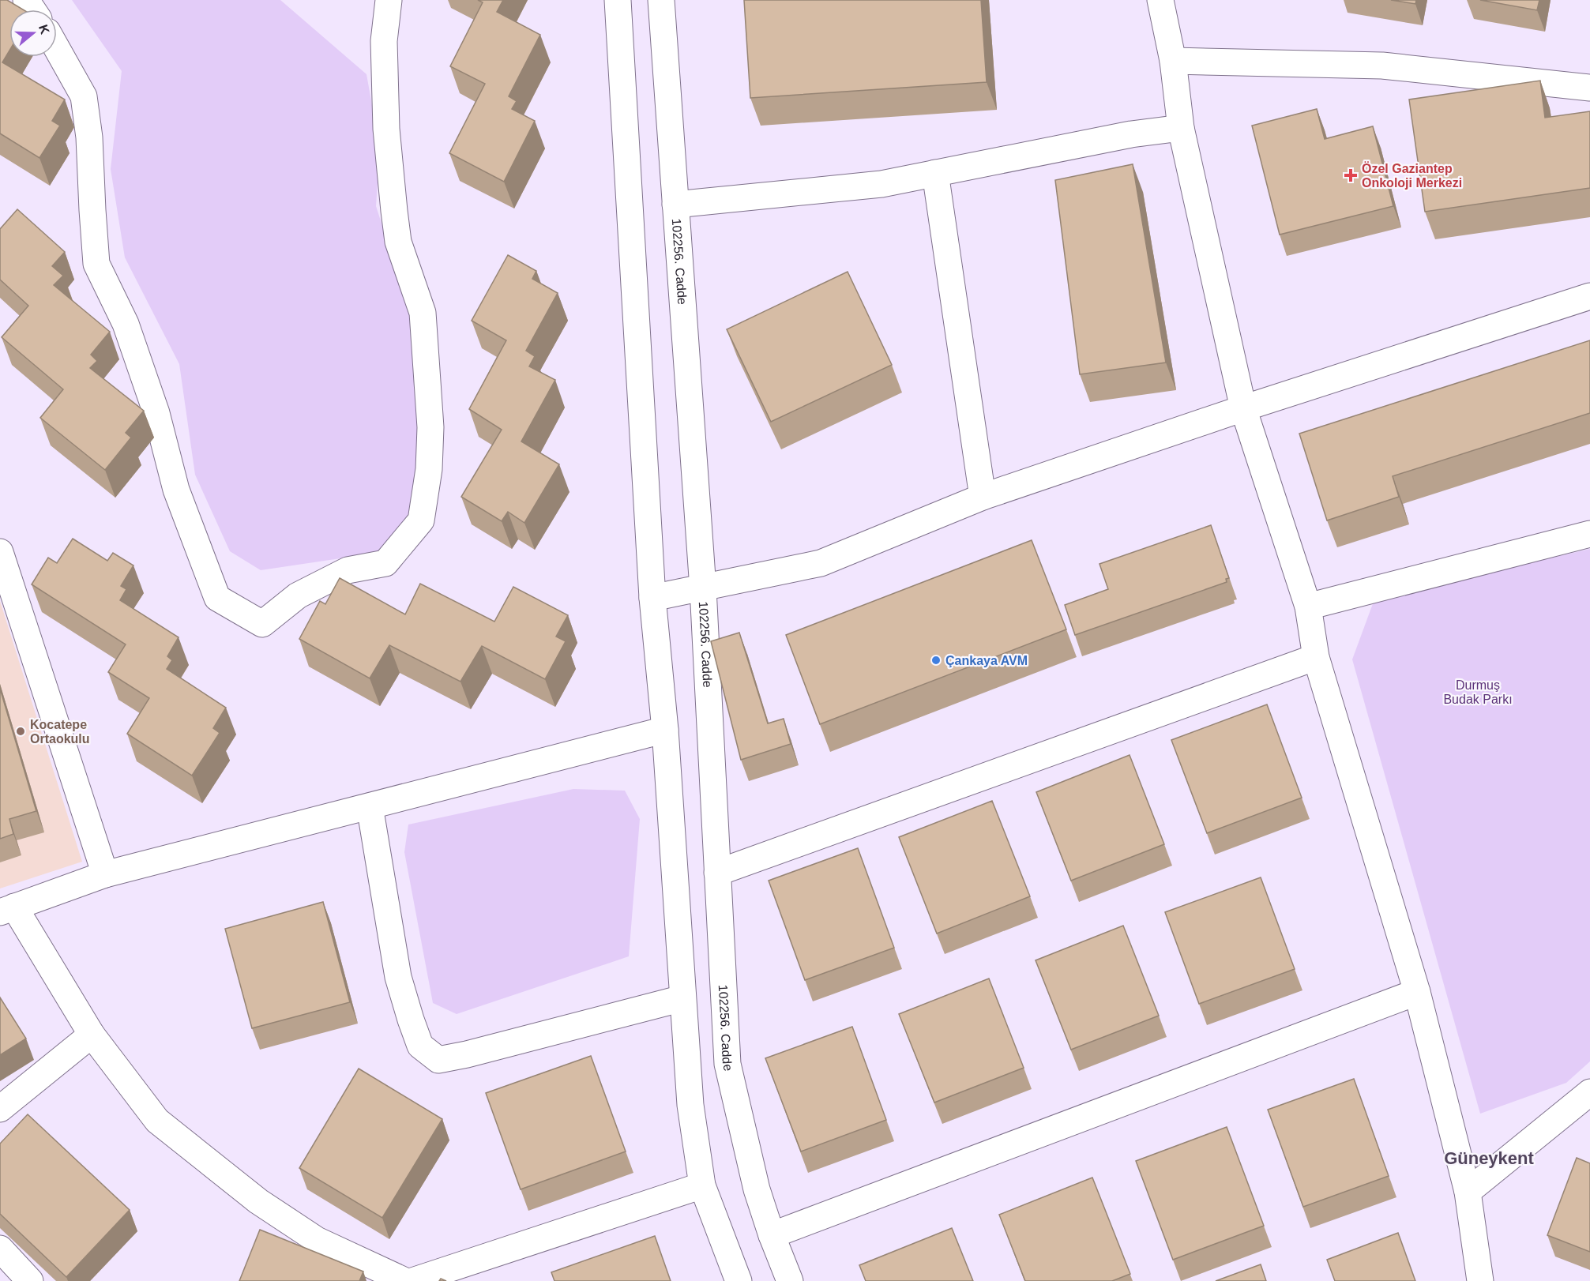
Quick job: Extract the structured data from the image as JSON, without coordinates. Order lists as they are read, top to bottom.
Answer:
{
  "streets": {
    "street": ["102256. Cadde"]
  },
  "districts": ["Güneykent"],
  "parks": ["Durmuş Budak Parkı"],
  "places": {
    "health": ["Özel Gaziantep Onkoloji Merkezi"],
    "other": ["Çankaya AVM", "Kocatepe Ortaokulu"]
  },
  "north": "right"
}
